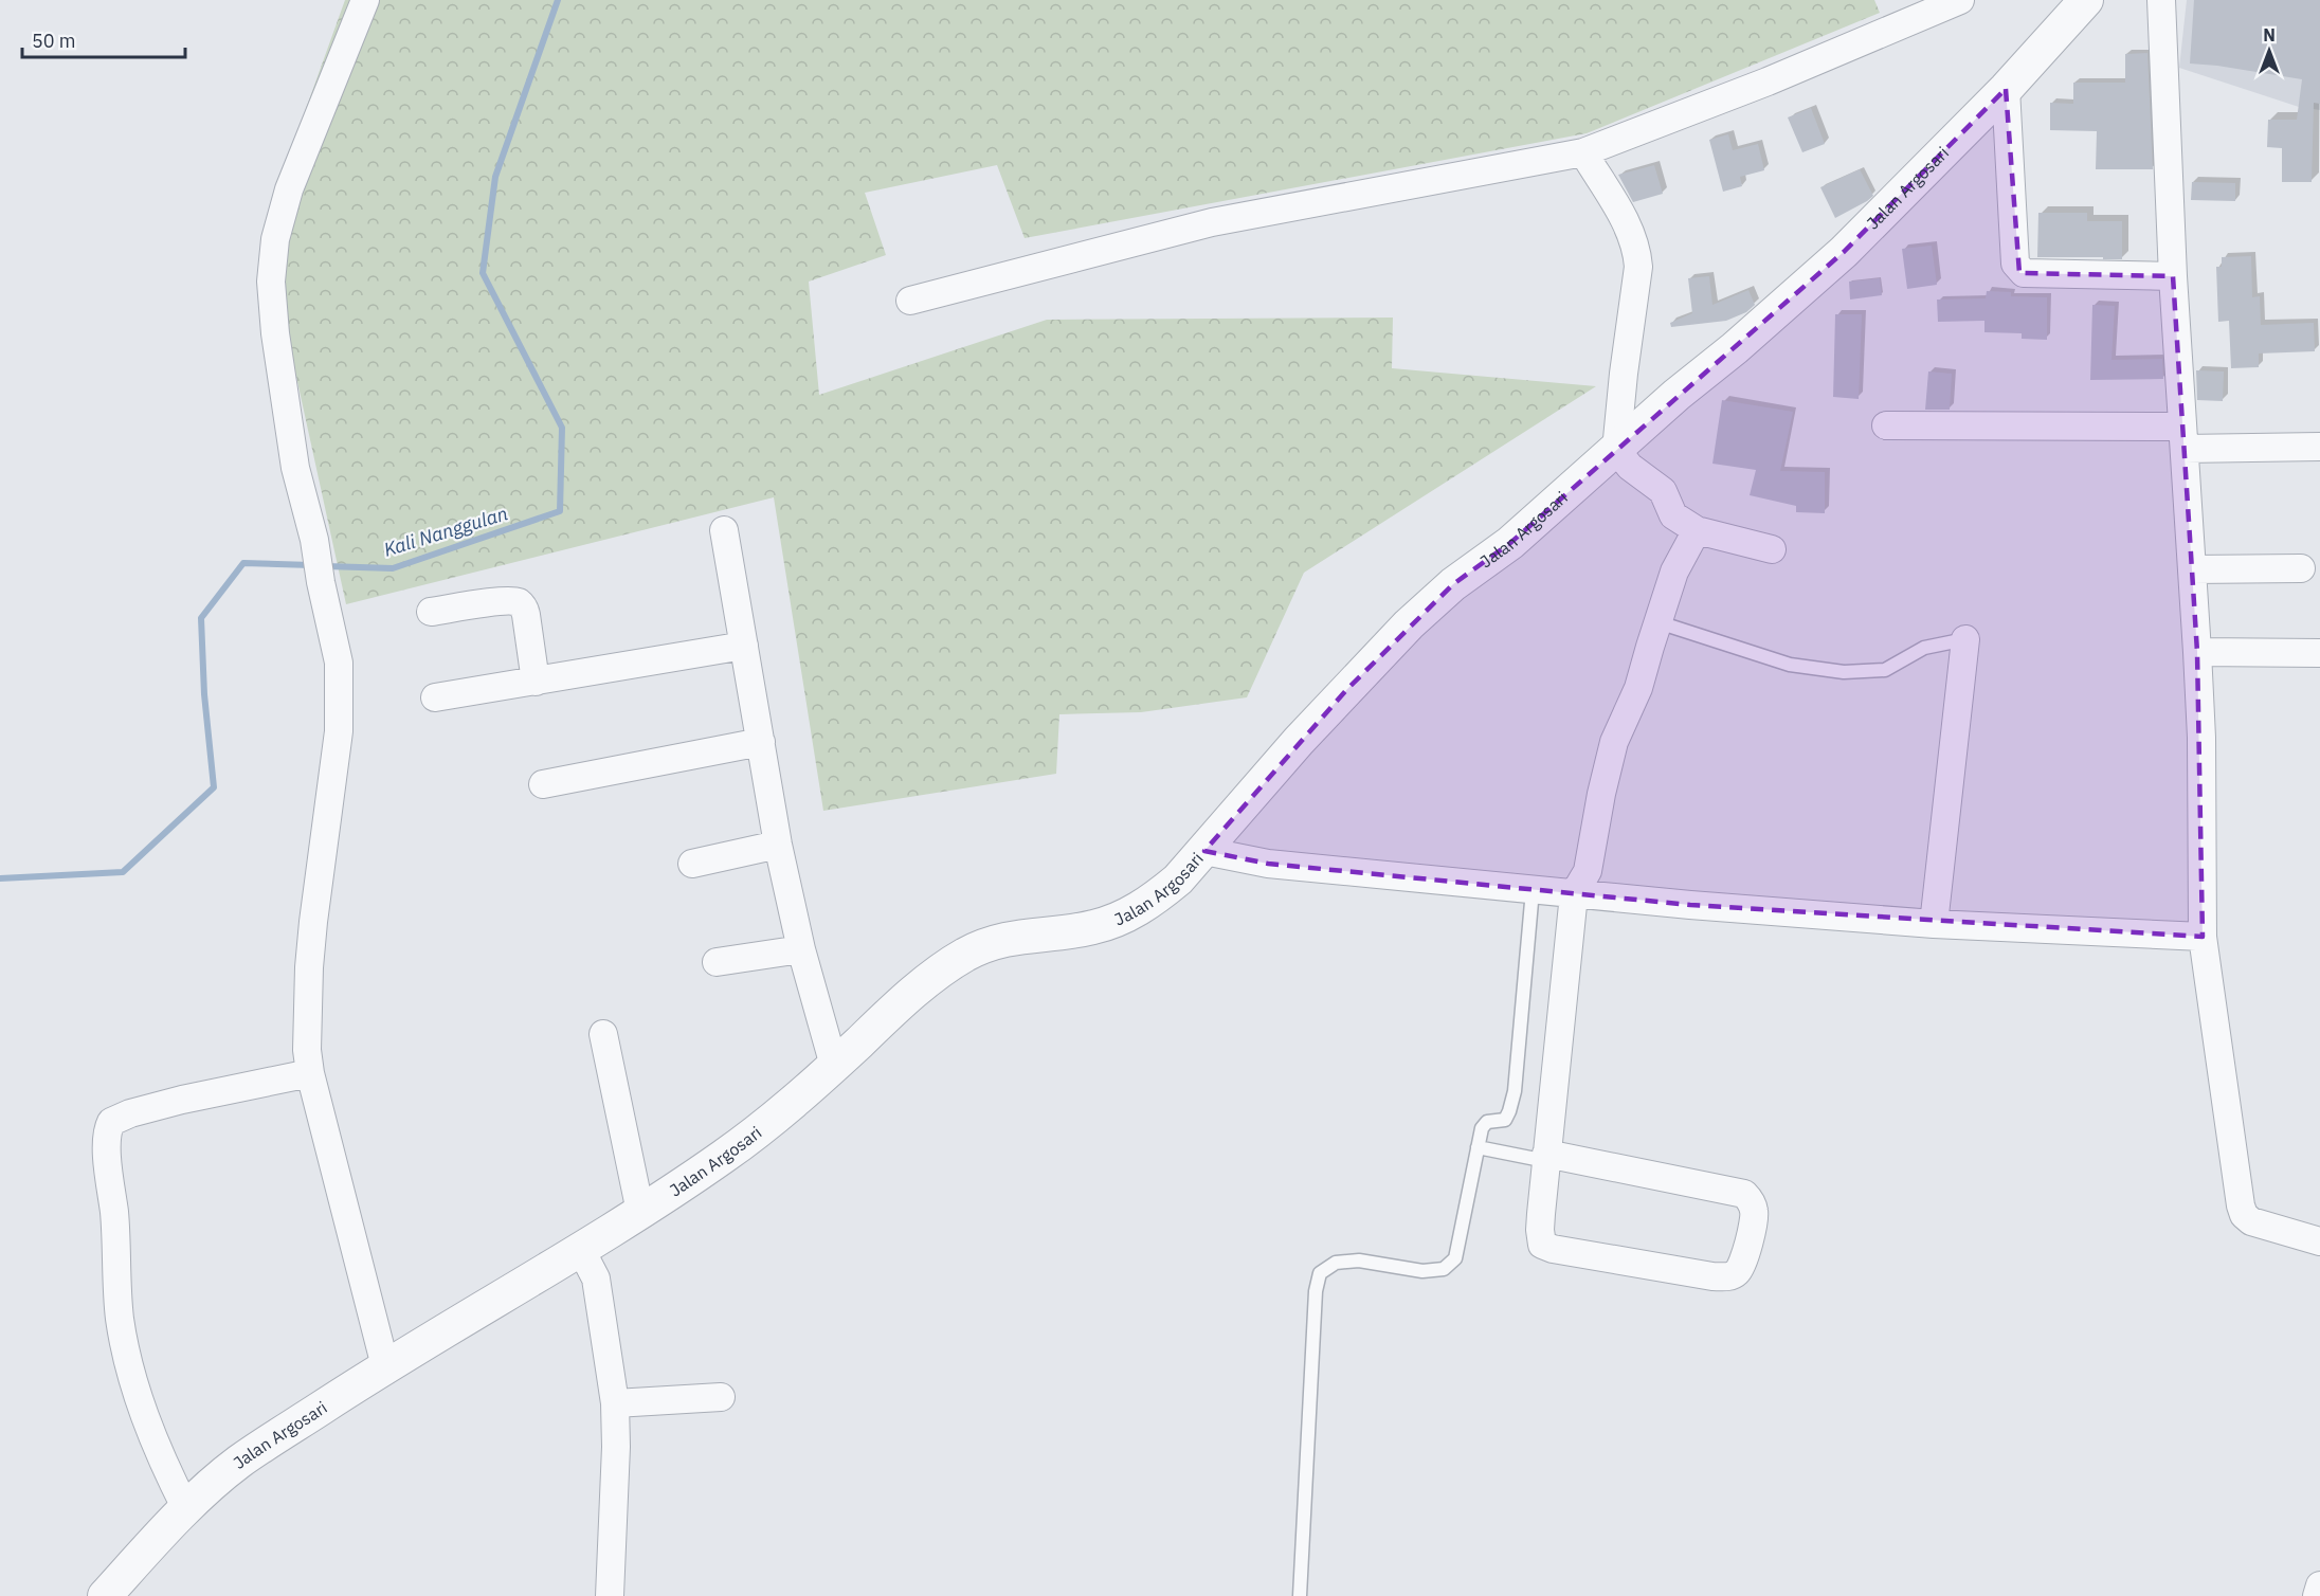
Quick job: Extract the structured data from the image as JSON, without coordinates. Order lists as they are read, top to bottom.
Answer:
{
  "streets": {
    "street": ["Jalan Argosari"]
  },
  "water": ["Kali Nanggulan"],
  "scale_bar": "50 m",
  "north": "top"
}
